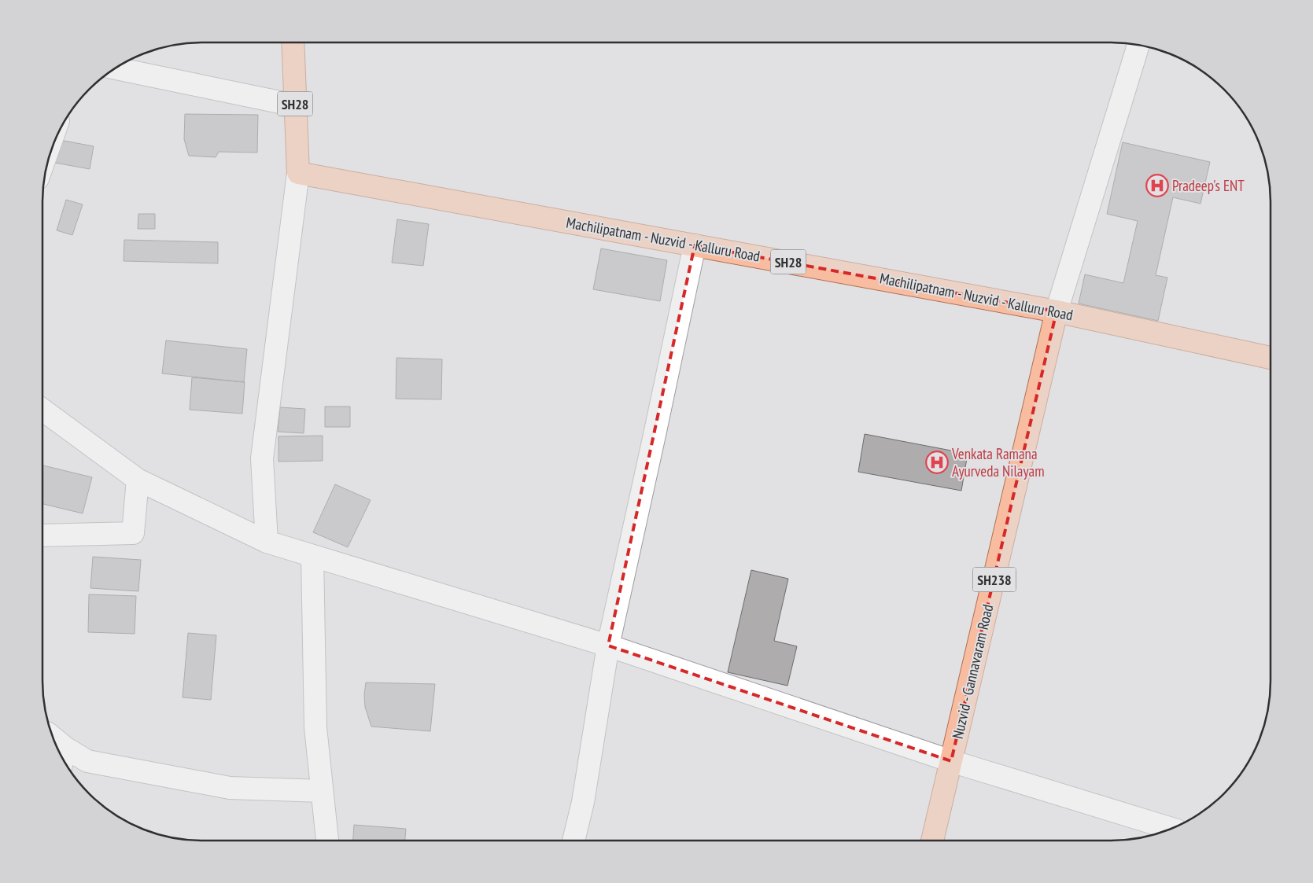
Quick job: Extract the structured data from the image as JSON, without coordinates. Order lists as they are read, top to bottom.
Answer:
{
  "streets": {
    "main road": [
      "SH28",
      "Machilipatnam - Nuzvid - Kalluru Road",
      "SH238",
      "Nuzvid - Gannavaram Road"
    ]
  },
  "crossings": [
    ["SH28", "Machilipatnam - Nuzvid - Kalluru Road"],
    ["Machilipatnam - Nuzvid - Kalluru Road", "Nuzvid - Gannavaram Road"]
  ],
  "places": {
    "hospital": ["Pradeep's ENT", "Venkata Ramana Ayurveda Nilayam"]
  }
}
